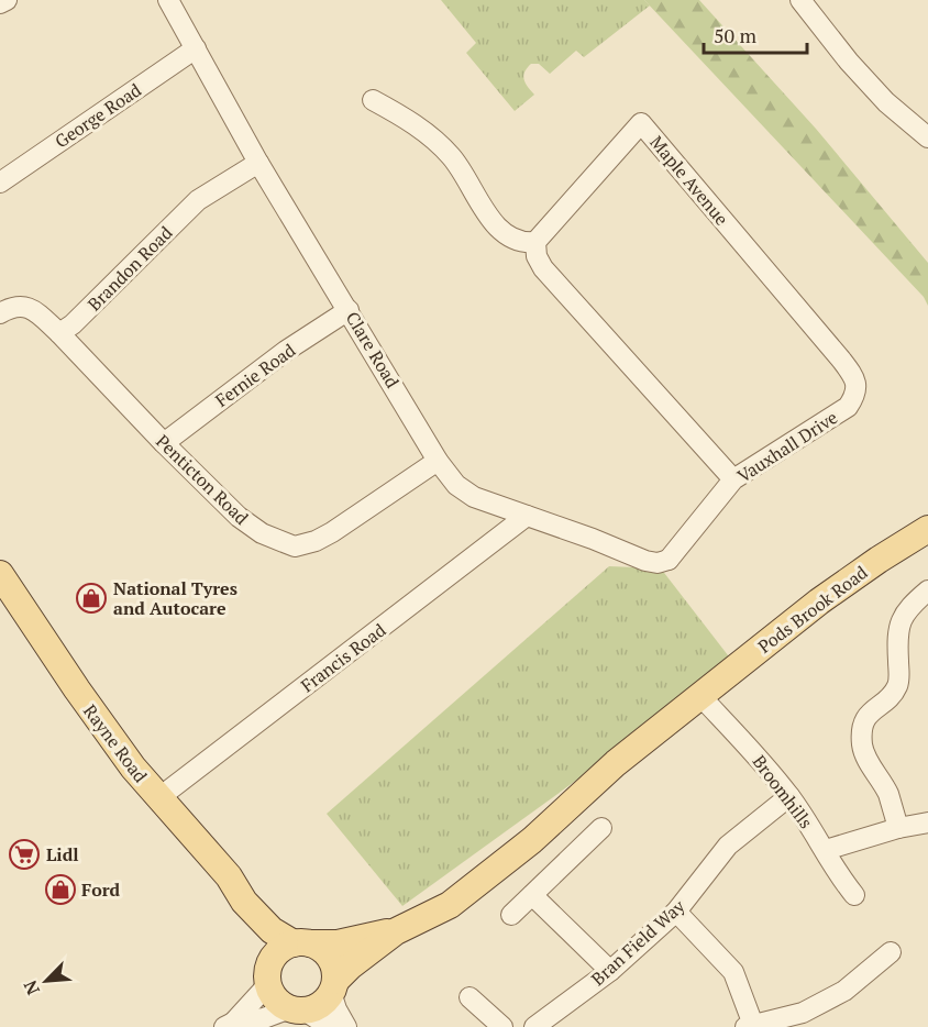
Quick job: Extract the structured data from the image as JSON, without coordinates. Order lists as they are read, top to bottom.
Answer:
{
  "streets": {
    "main road": ["Pods Brook Road", "Rayne Road"],
    "street": [
      "George Road",
      "Maple Avenue",
      "Brandon Road",
      "Clare Road",
      "Fernie Road",
      "Vauxhall Drive",
      "Penticton Road",
      "Francis Road",
      "Broomhills",
      "Bran Field Way"
    ]
  },
  "crossings": [
    ["George Road", "Clare Road"],
    ["Maple Avenue", "Vauxhall Drive"],
    ["Brandon Road", "Clare Road"],
    ["Brandon Road", "Penticton Road"],
    ["Clare Road", "Fernie Road"],
    ["Clare Road", "Vauxhall Drive"],
    ["Clare Road", "Penticton Road"],
    ["Clare Road", "Francis Road"],
    ["Fernie Road", "Penticton Road"],
    ["Pods Brook Road", "Broomhills"],
    ["Francis Road", "Rayne Road"],
    ["Broomhills", "Bran Field Way"]
  ],
  "places": {
    "shop": ["National Tyres and Autocare", "Ford"],
    "supermarket": ["Lidl"]
  },
  "scale_bar": "50 m",
  "north": "bottom left"
}
